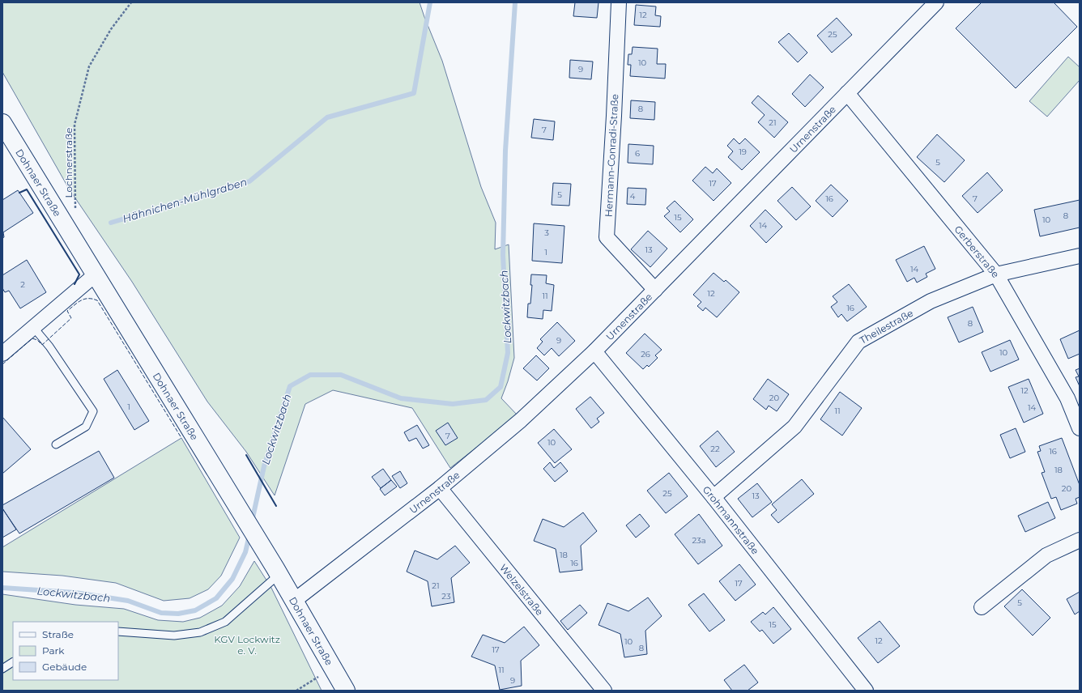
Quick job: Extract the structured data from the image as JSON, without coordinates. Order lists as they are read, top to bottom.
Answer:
{
  "streets": {
    "main road": ["Dohnaer Straße"],
    "street": [
      "Urnenstraße",
      "Hermann-Conradi-Straße",
      "Gerberstraße",
      "Theilestraße",
      "Grohmannstraße",
      "Welzelstraße"
    ],
    "path": ["Lochnerstraße"]
  },
  "crossings": [
    ["Urnenstraße", "Hermann-Conradi-Straße"],
    ["Urnenstraße", "Dohnaer Straße"],
    ["Urnenstraße", "Gerberstraße"],
    ["Urnenstraße", "Grohmannstraße"],
    ["Urnenstraße", "Welzelstraße"],
    ["Gerberstraße", "Theilestraße"],
    ["Theilestraße", "Grohmannstraße"]
  ],
  "water": ["Hähnichen-Mühlgraben", "Lockwitzbach"],
  "parks": ["KGV Lockwitz e. V."],
  "house_numbers": [
    "12",
    "25",
    "10",
    "9",
    "8",
    "21",
    "7",
    "19",
    "6",
    "5",
    "17",
    "5",
    "4",
    "16",
    "7",
    "8",
    "15",
    "10",
    "14",
    "3",
    "13",
    "1",
    "14",
    "2",
    "12",
    "11",
    "16",
    "8",
    "9",
    "10",
    "26",
    "12",
    "20",
    "1",
    "14",
    "11",
    "7",
    "10",
    "22",
    "16",
    "18",
    "20",
    "25",
    "13",
    "23a",
    "18",
    "16",
    "17",
    "21",
    "23",
    "5",
    "15",
    "12",
    "10",
    "8",
    "17",
    "11",
    "9"
  ],
  "legend": ["Straße", "Park", "Gebäude"]
}
